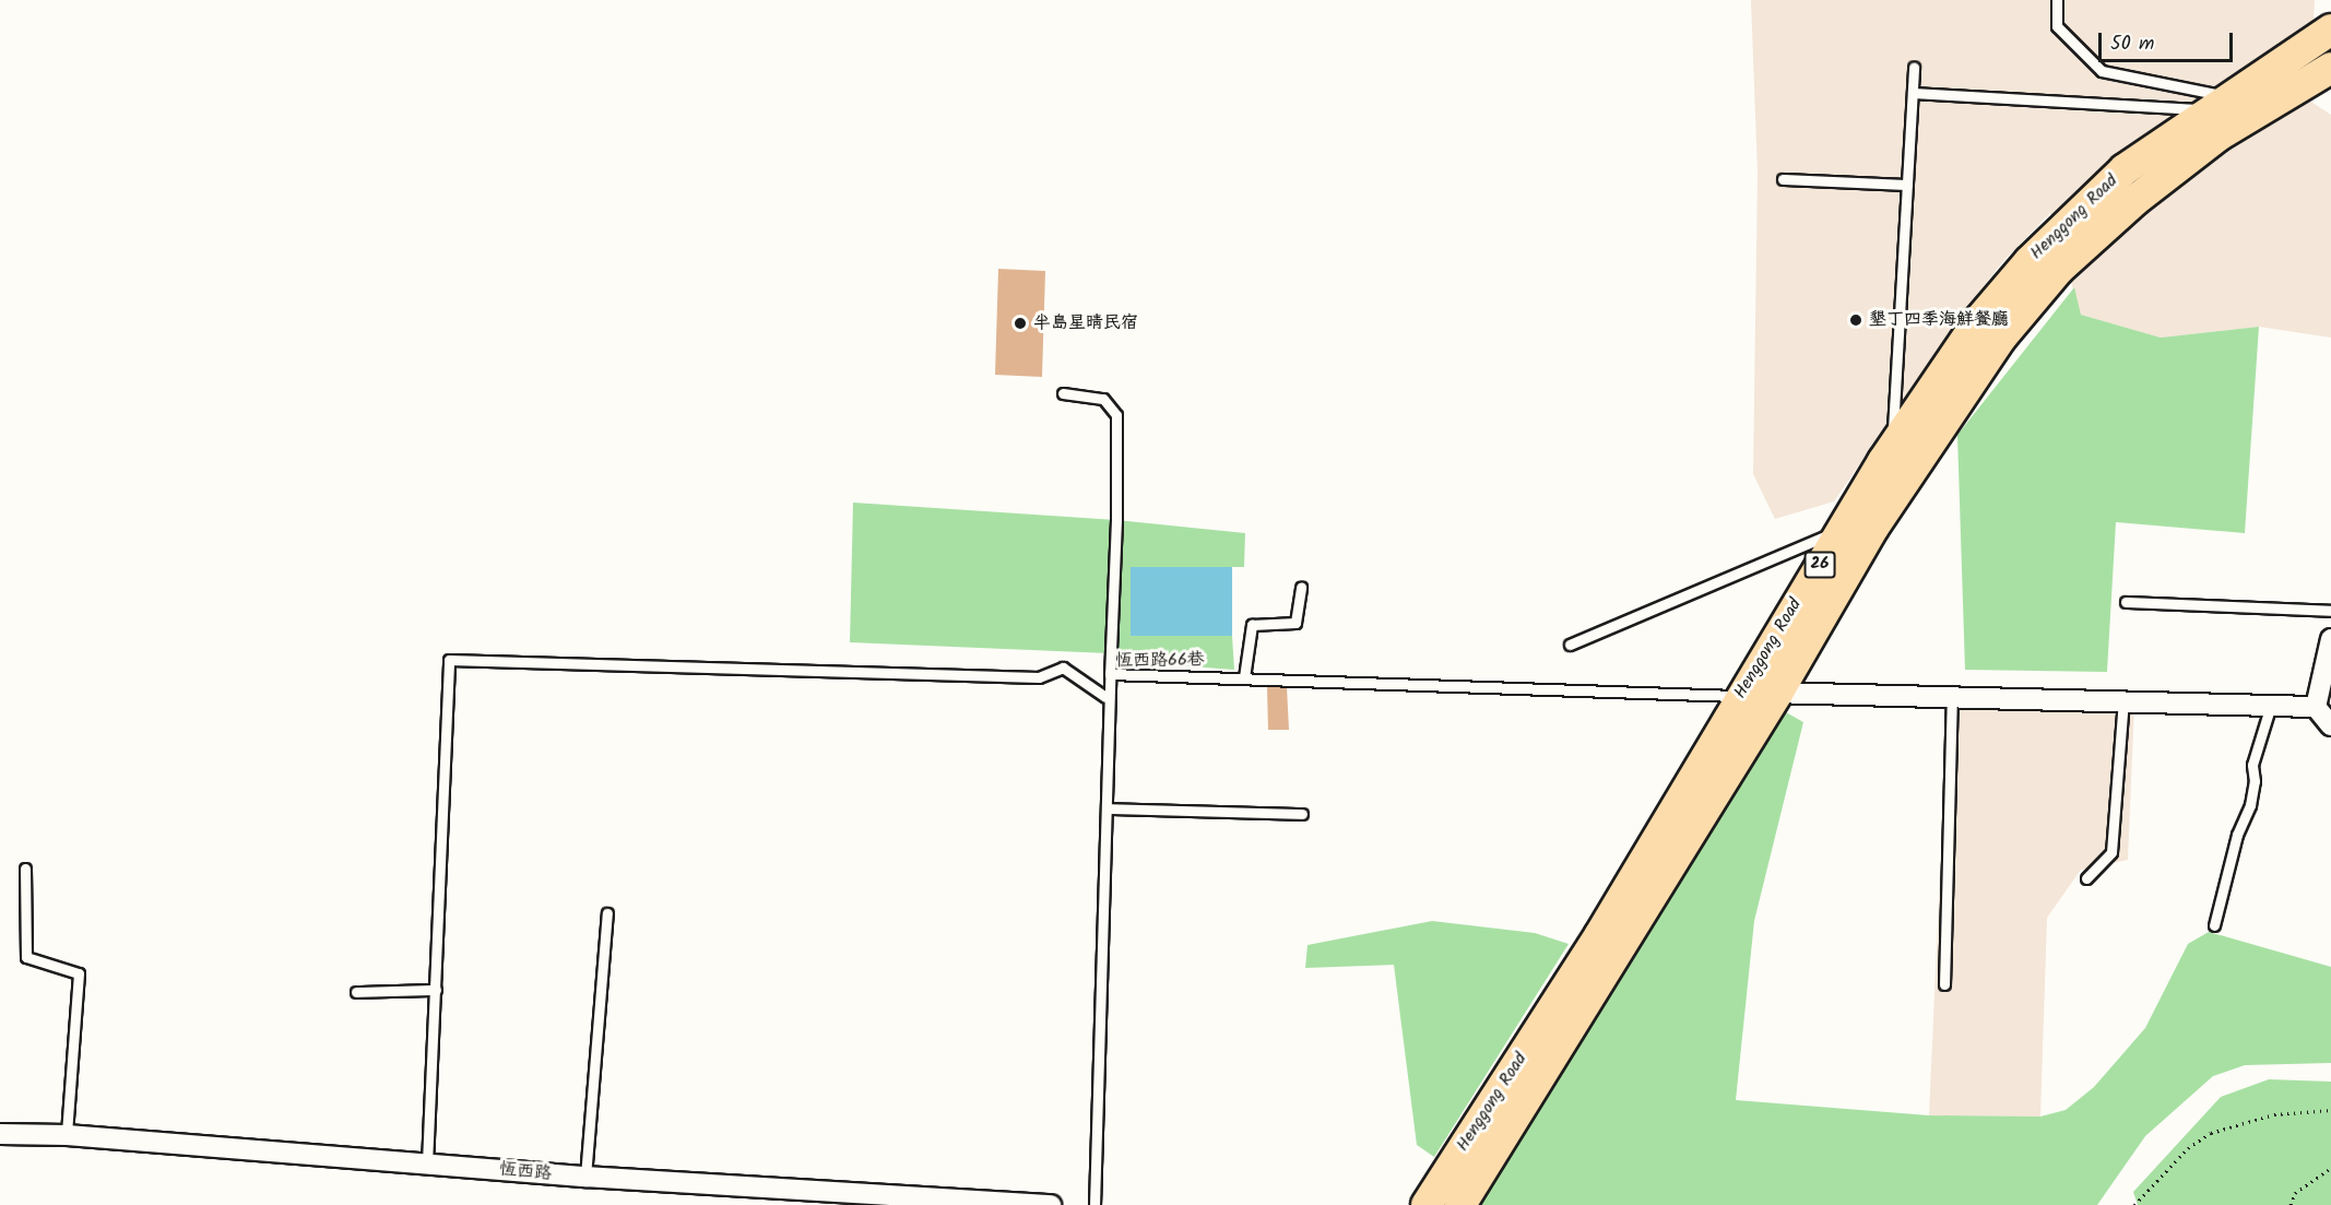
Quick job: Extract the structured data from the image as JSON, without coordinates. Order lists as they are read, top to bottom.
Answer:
{
  "streets": {
    "main road": ["Henggong Road", "26"],
    "street": ["恆西路"],
    "lane": ["恆西路66巷"]
  },
  "crossings": [
    ["Henggong Road", "恆西路66巷"]
  ],
  "places": ["墾丁四季海鮮餐廳", "半島星晴民宿"],
  "scale_bar": "50 m"
}
